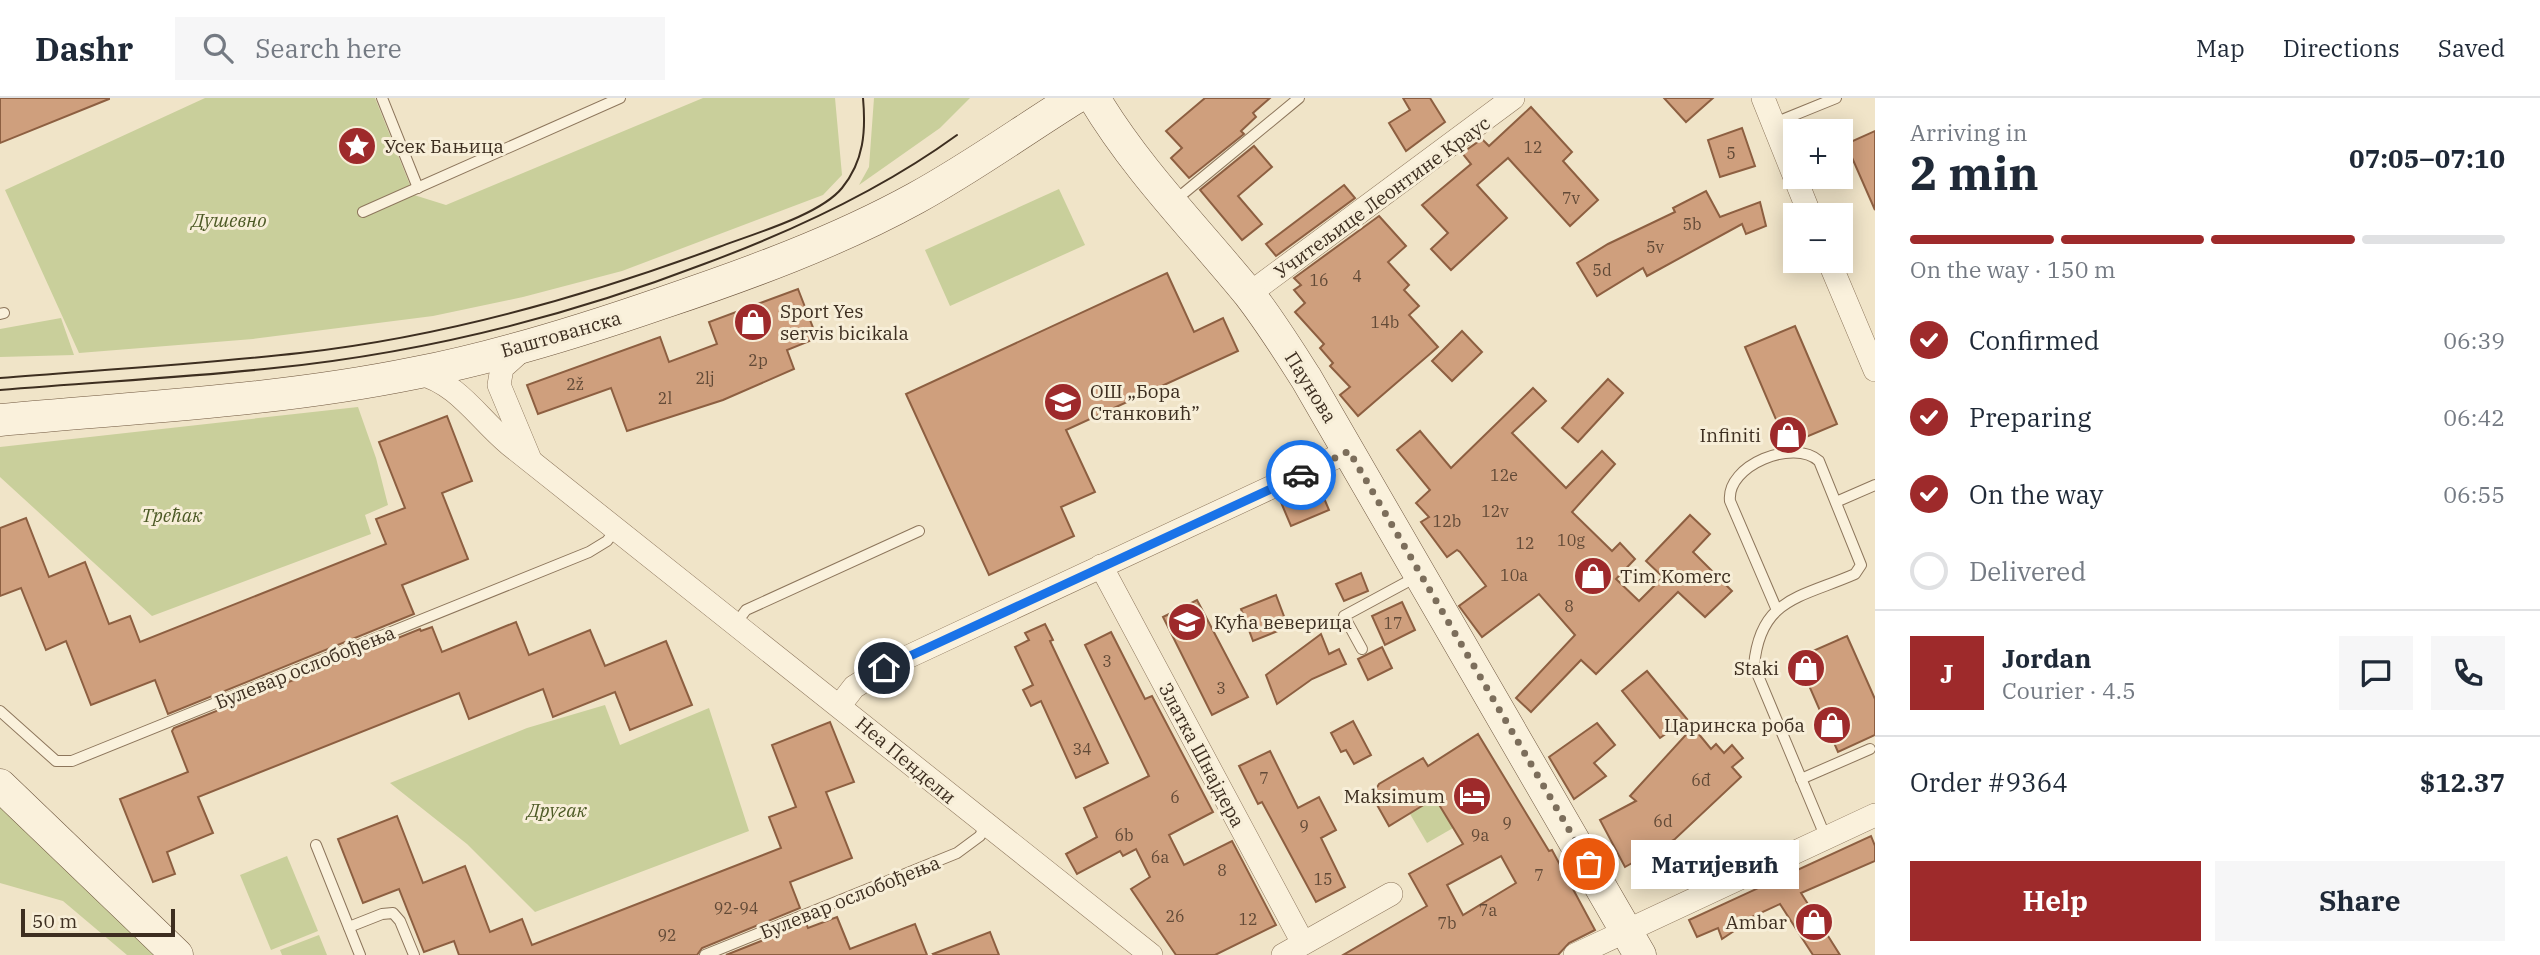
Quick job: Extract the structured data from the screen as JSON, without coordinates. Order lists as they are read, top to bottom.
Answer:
{
  "streets": {
    "street": [
      "Учитељице Леонтине Краус",
      "Баштованска",
      "Паунова",
      "Златка Шнајдера",
      "Неа Пендели"
    ],
    "lane": ["Булевар ослобођења"]
  },
  "crossings": [
    ["Учитељице Леонтине Краус", "Паунова"],
    ["Баштованска", "Неа Пендели"],
    ["Булевар ослобођења", "Неа Пендели"]
  ],
  "parks": ["Душевно", "Трећак", "Другак"],
  "places": {
    "place": ["Усек Бањица"],
    "shop": [
      "Sport Yes servis bicikala",
      "Infiniti",
      "Tim Komerc",
      "Staki",
      "Царинска роба",
      "Ambar"
    ],
    "school or university": ["ОШ „Бора Станковић”", "Кућа веверица"],
    "hotel": ["Maksimum"],
    "other": ["Матијевић"]
  },
  "house_numbers": [
    "12",
    "5",
    "7v",
    "5b",
    "5v",
    "5d",
    "4",
    "16",
    "14b",
    "2p",
    "2lj",
    "2ž",
    "2l",
    "12e",
    "12v",
    "12b",
    "10g",
    "12",
    "10a",
    "8",
    "17",
    "3",
    "3",
    "34",
    "7",
    "6đ",
    "6",
    "6d",
    "9",
    "9",
    "6b",
    "9a",
    "6a",
    "8",
    "7",
    "15",
    "92-94",
    "7a",
    "26",
    "12",
    "7b",
    "92"
  ],
  "scale_bar": "50 m",
  "page": {
    "header": "Dashr",
    "search": "Search here",
    "nav": ["Map", "Directions", "Saved"],
    "heading": ["2 min", "Arriving in", "07:05–07:10"],
    "panel": [
      "Jordan",
      "Courier · 4.5",
      "Order #9364",
      "$12.37"
    ],
    "map_buttons": ["+", "−"],
    "bar": "On the way · 150 m",
    "list": [
      ["Confirmed", "06:39"],
      ["Preparing", "06:42"],
      ["On the way", "06:55"],
      "Delivered"
    ],
    "round": "J",
    "bubble": "Матијевић",
    "buttons": ["Help", "Share"],
    "scale": "50 m"
  }
}
